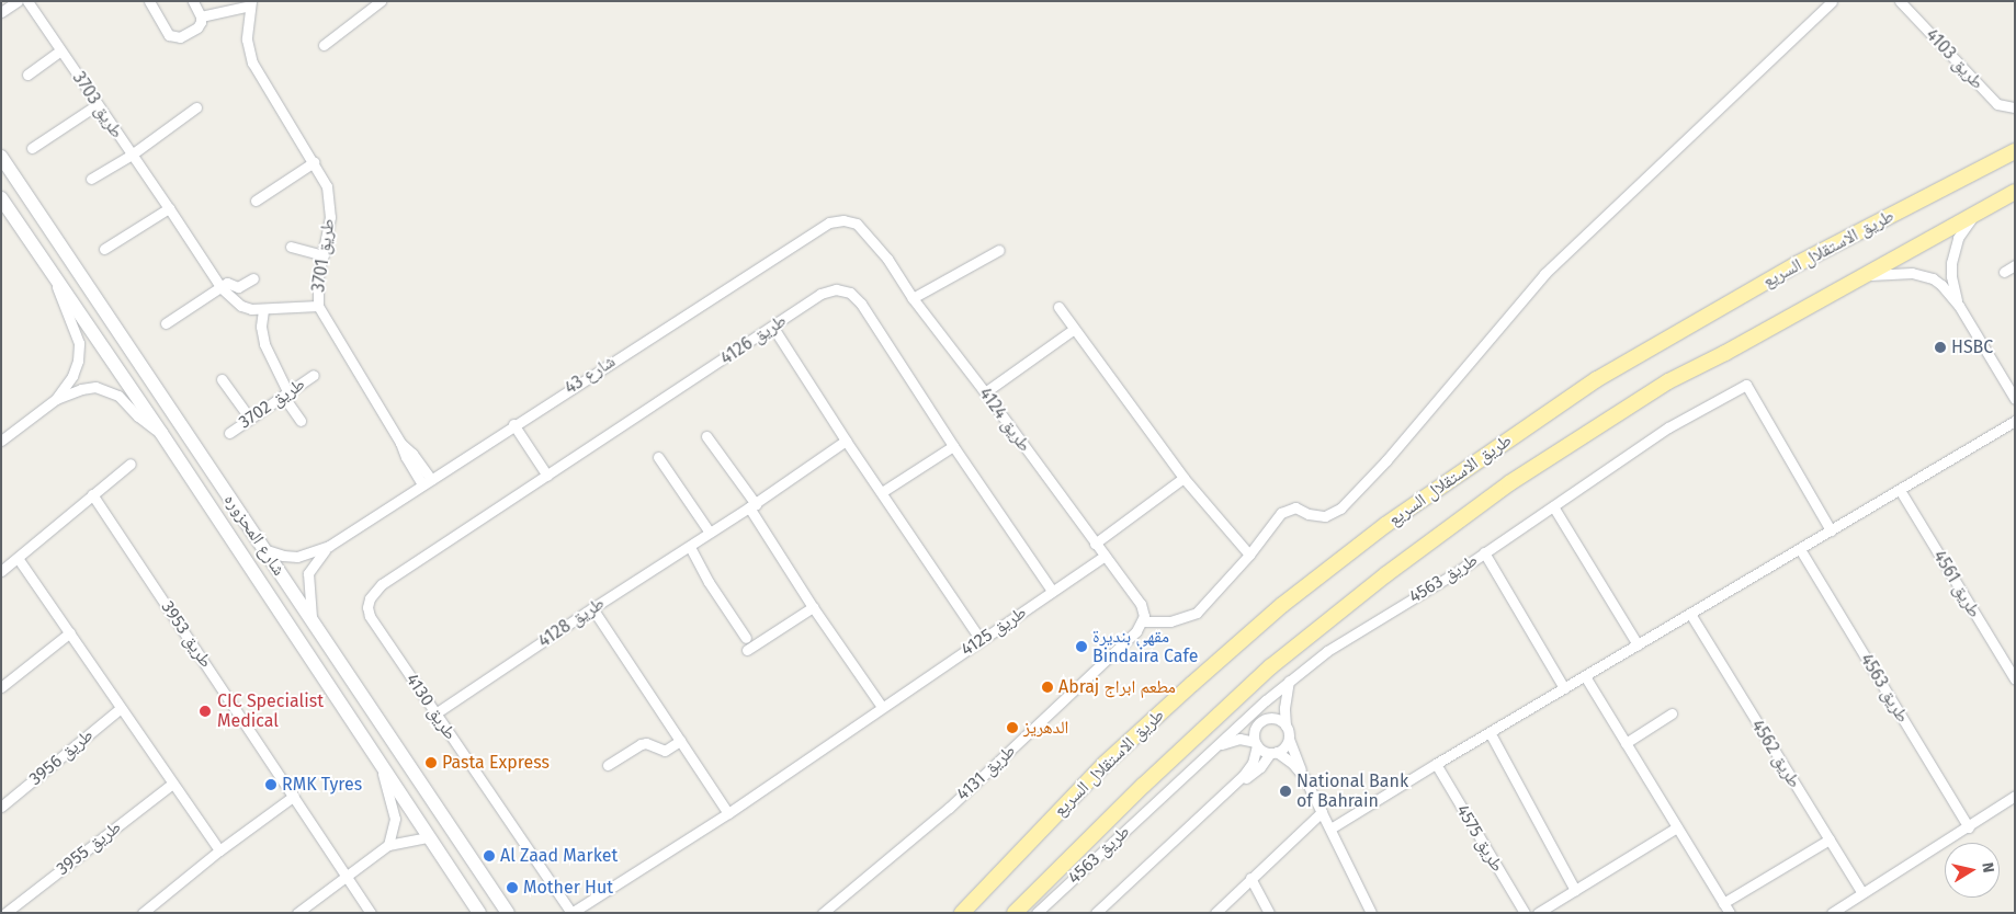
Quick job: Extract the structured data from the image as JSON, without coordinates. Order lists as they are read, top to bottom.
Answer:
{
  "streets": {
    "main road": ["طريق الاستقلال السريع", "شارع المحزوره"],
    "street": [
      "طريق 4103",
      "طريق 3703",
      "طريق 3701",
      "طريق 4126",
      "شارع 43",
      "طريق 3702",
      "طريق 4124",
      "طريق 4563",
      "طريق 4561",
      "طريق 4128",
      "طريق 4125",
      "طريق 3953",
      "طريق 4130",
      "طريق 4562",
      "طريق 3956",
      "طريق 4131",
      "طريق 4575",
      "طريق 3955"
    ]
  },
  "crossings": [
    ["طريق 3703", "طريق 3701"],
    ["طريق 3701", "شارع 43"],
    ["طريق 4126", "طريق 4125"],
    ["طريق 4126", "طريق 4130"],
    ["شارع 43", "طريق 4124"],
    ["شارع 43", "شارع المحزوره"],
    ["طريق 4128", "طريق 4130"],
    ["طريق 4125", "طريق 4130"]
  ],
  "places": [
    "HSBC",
    "مقهى بنديرة Bindaira Cafe",
    "Abraj مطعم ابراج",
    "CIC Specialist Medical",
    "الدهريز",
    "Pasta Express",
    "RMK Tyres",
    "National Bank of Bahrain",
    "Al Zaad Market",
    "Mother Hut"
  ],
  "north": "right"
}
